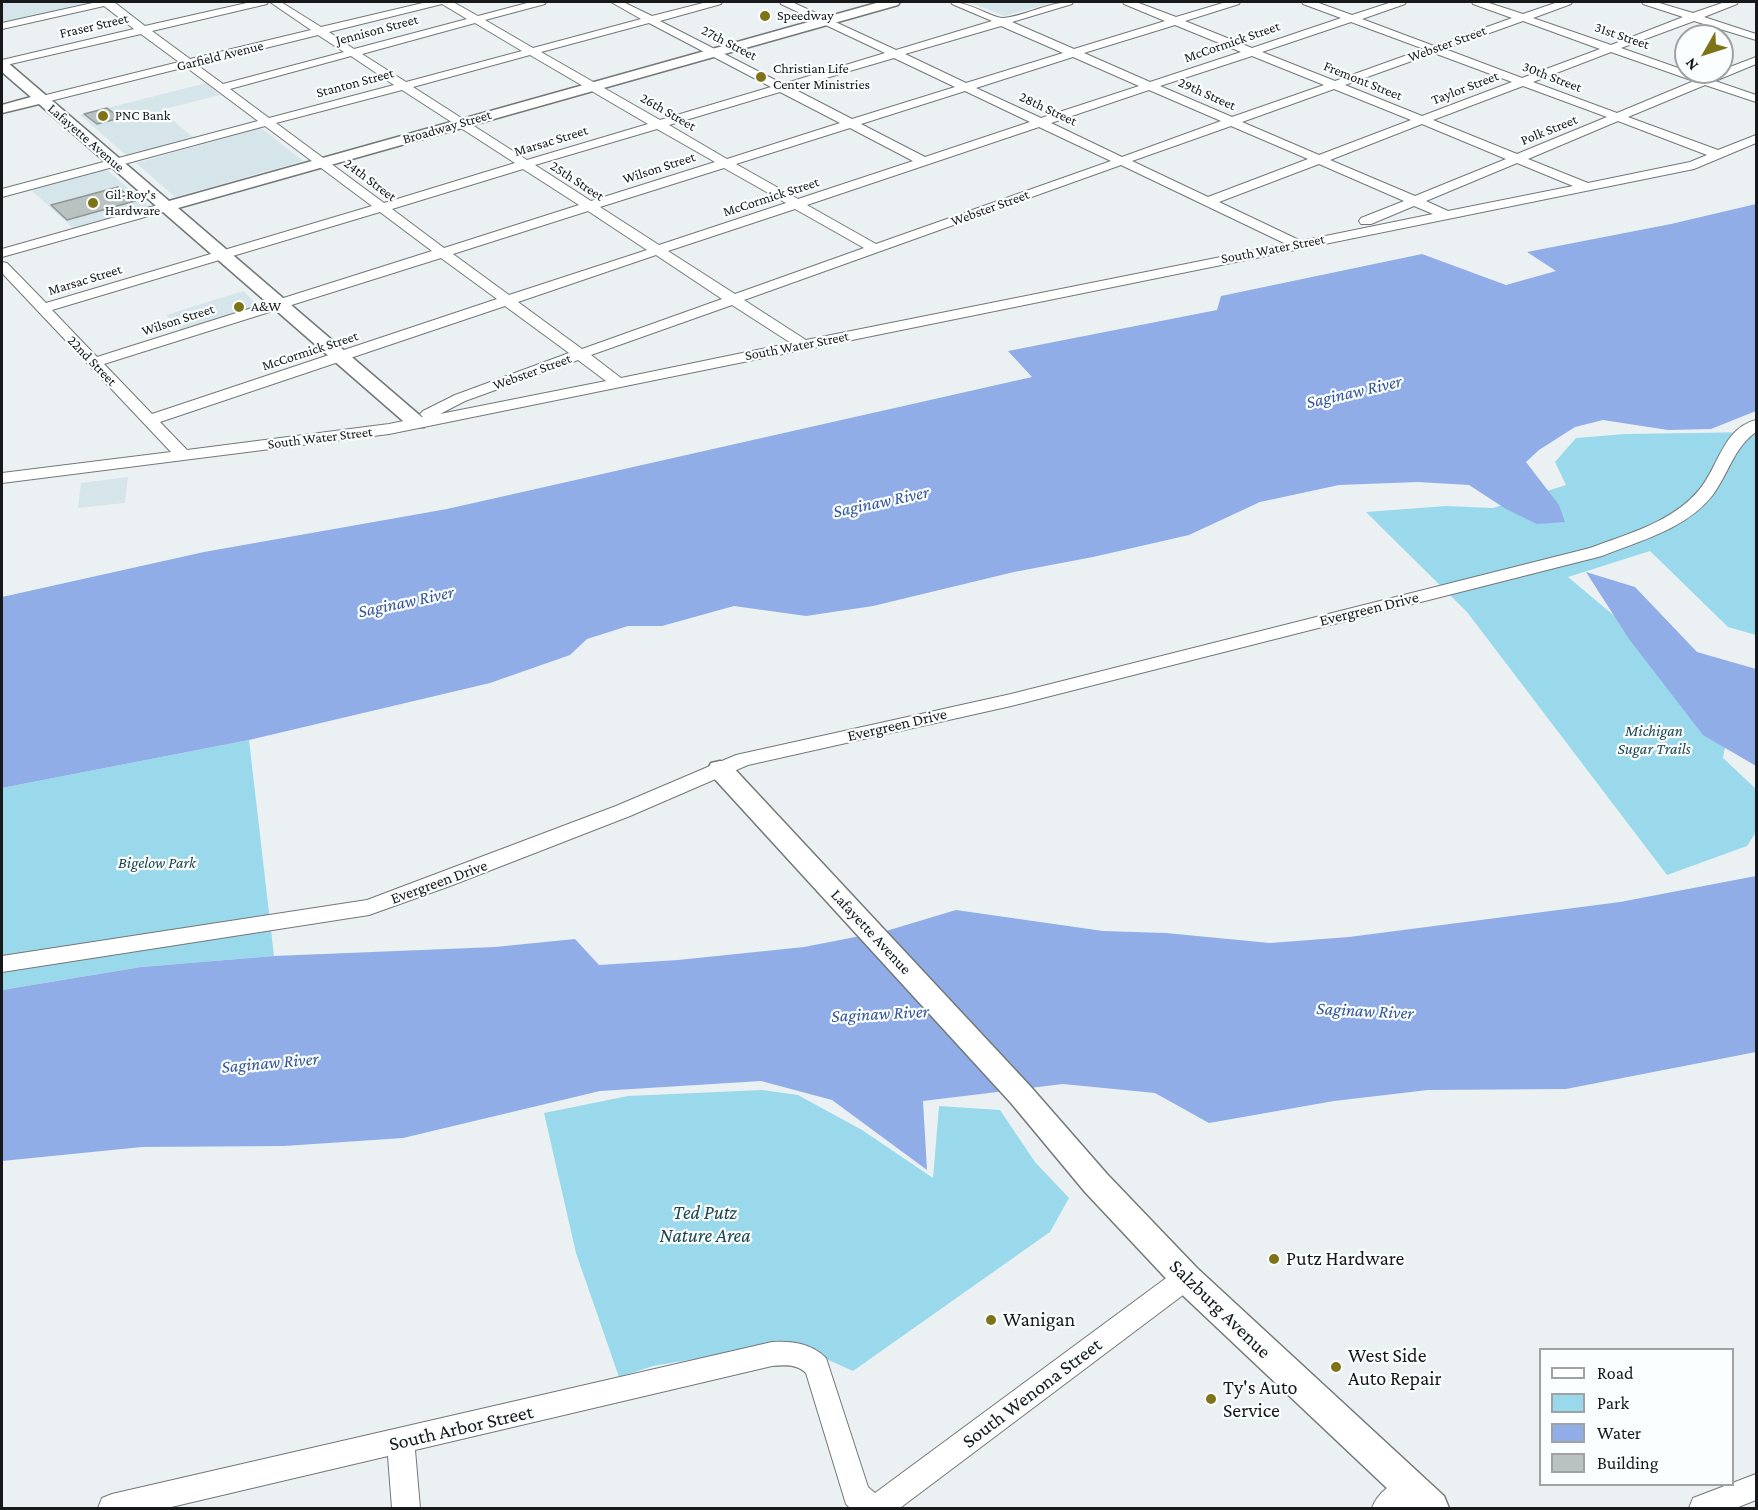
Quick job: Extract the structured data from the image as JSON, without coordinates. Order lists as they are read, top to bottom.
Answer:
{
  "streets": {
    "main road": [
      "Garfield Avenue",
      "Broadway Street",
      "Lafayette Avenue",
      "Salzburg Avenue"
    ],
    "street": [
      "Fraser Street",
      "Jennison Street",
      "31st Street",
      "McCormick Street",
      "27th Street",
      "Webster Street",
      "30th Street",
      "Fremont Street",
      "Stanton Street",
      "Taylor Street",
      "29th Street",
      "28th Street",
      "26th Street",
      "Polk Street",
      "Marsac Street",
      "Wilson Street",
      "24th Street",
      "25th Street",
      "South Water Street",
      "22nd Street",
      "Evergreen Drive",
      "South Wenona Street",
      "South Arbor Street"
    ]
  },
  "crossings": [
    ["Fraser Street", "Lafayette Avenue"],
    ["Fraser Street", "24th Street"],
    ["Jennison Street", "26th Street"],
    ["Jennison Street", "24th Street"],
    ["Jennison Street", "25th Street"],
    ["31st Street", "Webster Street"],
    ["31st Street", "Taylor Street"],
    ["McCormick Street", "27th Street"],
    ["McCormick Street", "30th Street"],
    ["McCormick Street", "Fremont Street"],
    ["McCormick Street", "29th Street"],
    ["McCormick Street", "28th Street"],
    ["McCormick Street", "26th Street"],
    ["McCormick Street", "Lafayette Avenue"],
    ["McCormick Street", "24th Street"],
    ["McCormick Street", "25th Street"],
    ["McCormick Street", "22nd Street"],
    ["27th Street", "Stanton Street"],
    ["27th Street", "Broadway Street"],
    ["27th Street", "Marsac Street"],
    ["27th Street", "Wilson Street"],
    ["Webster Street", "30th Street"],
    ["Webster Street", "Fremont Street"],
    ["Webster Street", "29th Street"],
    ["Webster Street", "28th Street"],
    ["Webster Street", "26th Street"],
    ["Webster Street", "Lafayette Avenue"],
    ["Webster Street", "24th Street"],
    ["Webster Street", "25th Street"],
    ["Webster Street", "South Water Street"],
    ["Garfield Avenue", "Lafayette Avenue"],
    ["Garfield Avenue", "24th Street"],
    ["Garfield Avenue", "25th Street"],
    ["30th Street", "Taylor Street"],
    ["30th Street", "Polk Street"],
    ["30th Street", "South Water Street"],
    ["Fremont Street", "Taylor Street"],
    ["Fremont Street", "Polk Street"],
    ["Fremont Street", "Wilson Street"],
    ["Fremont Street", "South Water Street"],
    ["Stanton Street", "26th Street"],
    ["Stanton Street", "Lafayette Avenue"],
    ["Stanton Street", "24th Street"],
    ["Stanton Street", "25th Street"],
    ["Taylor Street", "29th Street"],
    ["Taylor Street", "28th Street"],
    ["29th Street", "Polk Street"],
    ["29th Street", "Marsac Street"],
    ["29th Street", "Wilson Street"],
    ["29th Street", "South Water Street"],
    ["28th Street", "Broadway Street"],
    ["28th Street", "Marsac Street"],
    ["28th Street", "Wilson Street"],
    ["28th Street", "South Water Street"],
    ["26th Street", "Broadway Street"],
    ["26th Street", "Marsac Street"],
    ["26th Street", "Wilson Street"],
    ["Broadway Street", "Lafayette Avenue"],
    ["Broadway Street", "24th Street"],
    ["Broadway Street", "25th Street"],
    ["Polk Street", "South Water Street"],
    ["Lafayette Avenue", "Marsac Street"],
    ["Lafayette Avenue", "Wilson Street"],
    ["Lafayette Avenue", "South Water Street"],
    ["Lafayette Avenue", "Evergreen Drive"],
    ["Lafayette Avenue", "Salzburg Avenue"],
    ["Marsac Street", "24th Street"],
    ["Marsac Street", "25th Street"],
    ["Marsac Street", "22nd Street"],
    ["Wilson Street", "24th Street"],
    ["Wilson Street", "25th Street"],
    ["Wilson Street", "22nd Street"],
    ["24th Street", "South Water Street"],
    ["25th Street", "South Water Street"],
    ["South Water Street", "22nd Street"],
    ["Salzburg Avenue", "South Wenona Street"]
  ],
  "water": ["Saginaw River"],
  "parks": ["Michigan Sugar Trails", "Bigelow Park", "Ted Putz Nature Area"],
  "places": [
    "Speedway",
    "Christian Life Center Ministries",
    "PNC Bank",
    "Gil-Roy's Hardware",
    "A&W",
    "Putz Hardware",
    "Wanigan",
    "West Side Auto Repair",
    "Ty's Auto Service"
  ],
  "legend": [
    "Road",
    "Park",
    "Water",
    "Building"
  ],
  "north": "bottom left"
}
